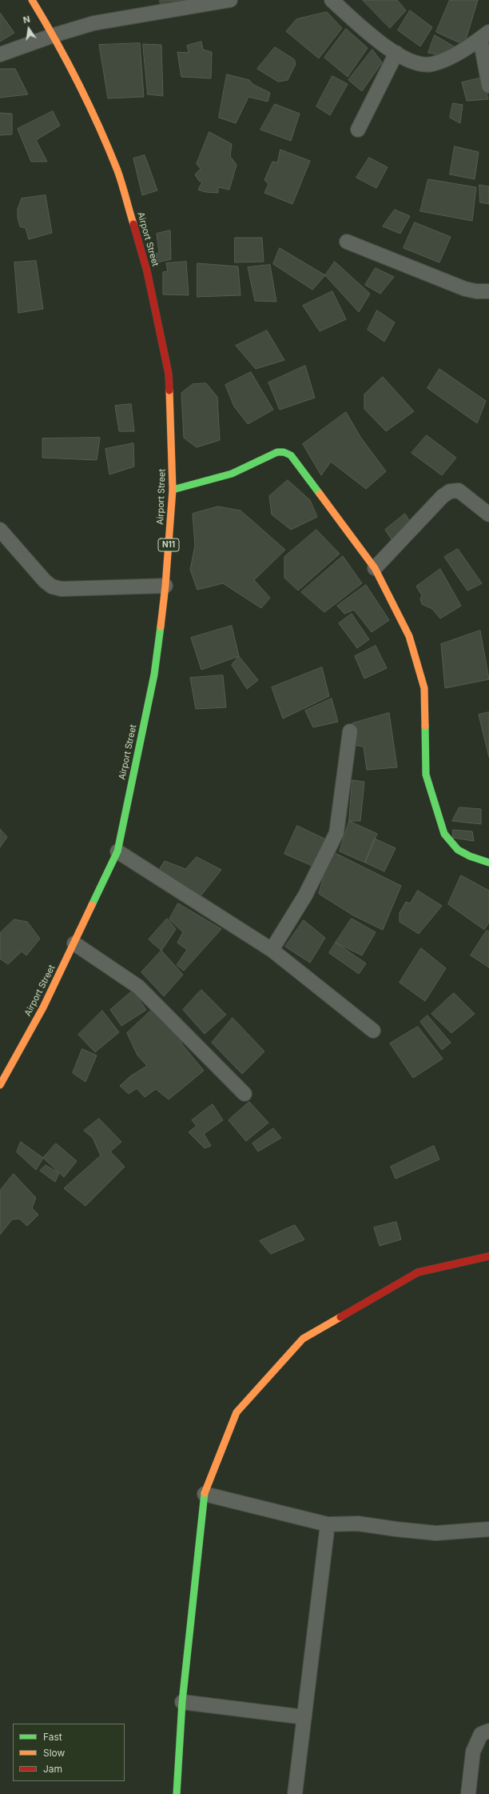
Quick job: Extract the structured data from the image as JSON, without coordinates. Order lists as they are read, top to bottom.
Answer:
{
  "streets": {
    "main road": ["Airport Street", "N11"]
  },
  "legend": ["Fast", "Slow", "Jam"],
  "north": "top"
}
